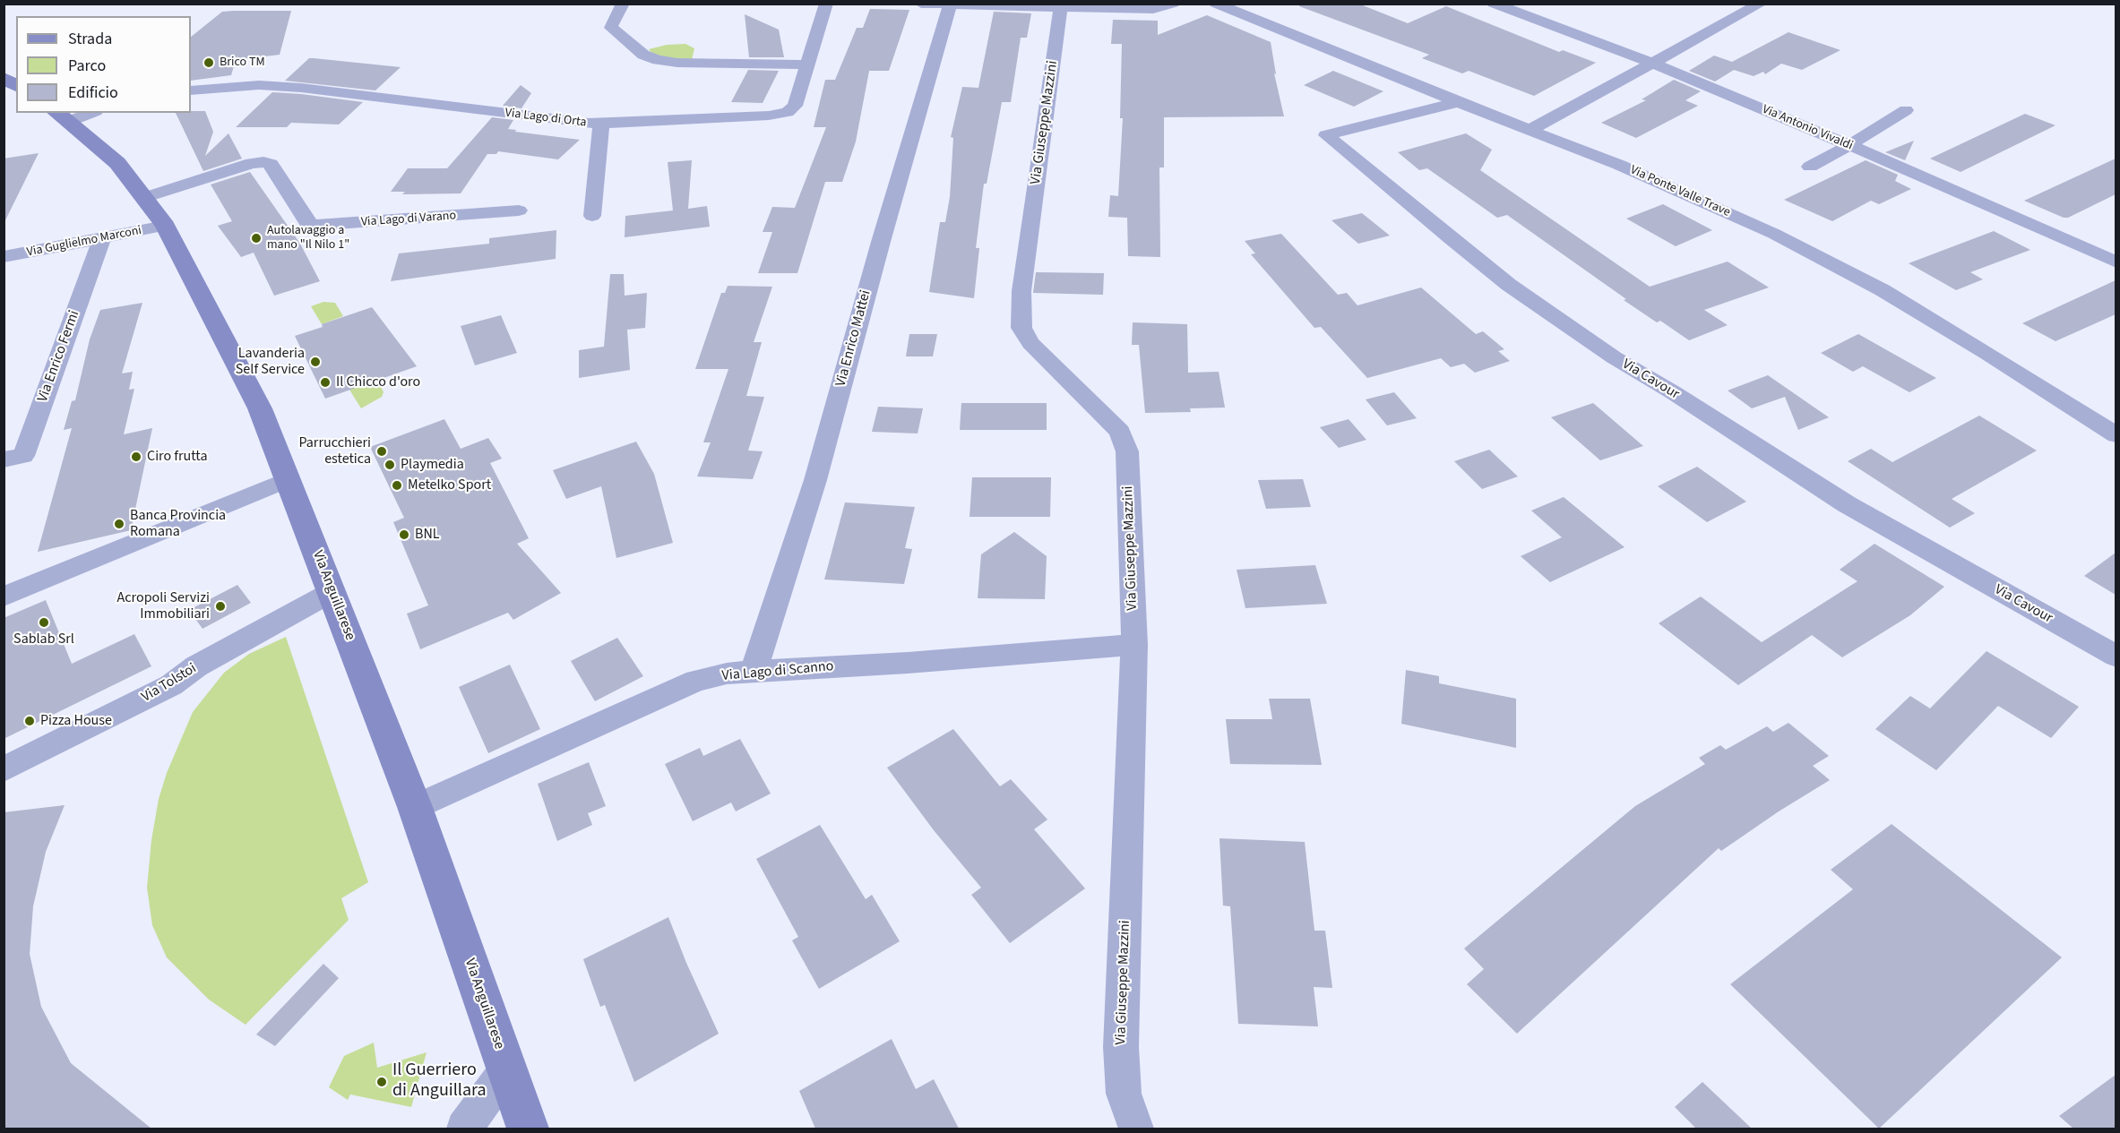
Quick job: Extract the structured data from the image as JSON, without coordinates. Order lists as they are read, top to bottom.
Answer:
{
  "streets": {
    "main road": ["Via Anguillarese"],
    "street": [
      "Via Lago di Orta",
      "Via Giuseppe Mazzini",
      "Via Antonio Vivaldi",
      "Via Ponte Valle Trave",
      "Via Lago di Varano",
      "Via Guglielmo Marconi",
      "Via Enrico Mattei",
      "Via Enrico Fermi",
      "Via Cavour",
      "Via Lago di Scanno",
      "Via Tolstoi"
    ]
  },
  "crossings": [
    ["Via Giuseppe Mazzini", "Via Lago di Scanno"],
    ["Via Ponte Valle Trave", "Via Cavour"],
    ["Via Lago di Varano", "Via Anguillarese"],
    ["Via Guglielmo Marconi", "Via Enrico Fermi"],
    ["Via Guglielmo Marconi", "Via Anguillarese"],
    ["Via Enrico Mattei", "Via Lago di Scanno"],
    ["Via Anguillarese", "Via Lago di Scanno"],
    ["Via Anguillarese", "Via Tolstoi"]
  ],
  "places": [
    "Brico TM",
    "Autolavaggio a mano \"Il Nilo 1\"",
    "Lavanderia Self Service",
    "Il Chicco d'oro",
    "Parrucchieri estetica",
    "Ciro frutta",
    "Playmedia",
    "Metelko Sport",
    "Banca Provincia Romana",
    "BNL",
    "Acropoli Servizi Immobiliari",
    "Sablab Srl",
    "Pizza House",
    "Il Guerriero di Anguillara"
  ],
  "legend": ["Strada", "Parco", "Edificio"]
}
